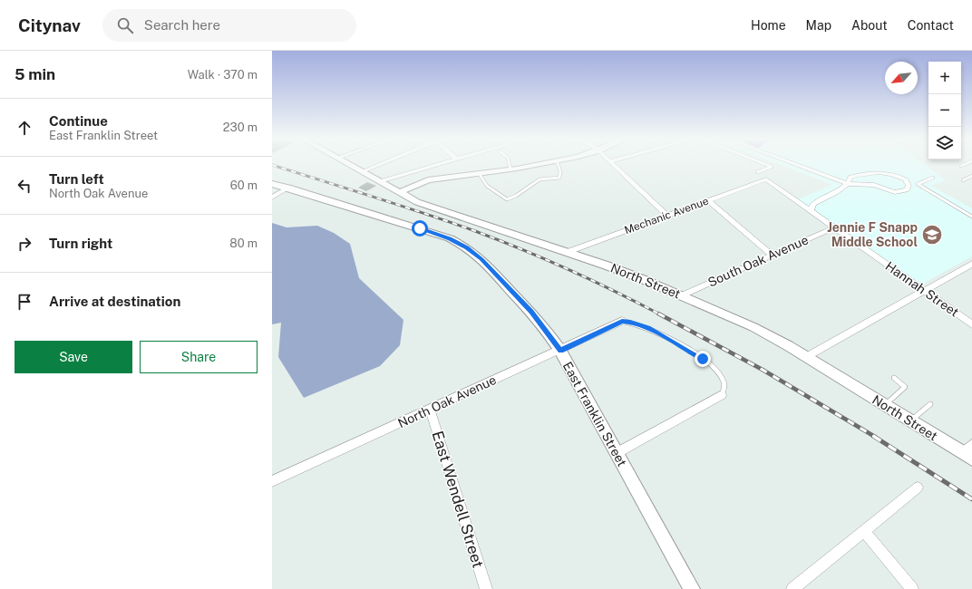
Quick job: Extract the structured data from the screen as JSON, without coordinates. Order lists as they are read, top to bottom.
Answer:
{
  "streets": {
    "street": [
      "Mechanic Avenue",
      "South Oak Avenue",
      "North Street",
      "Hannah Street",
      "North Oak Avenue",
      "East Franklin Street",
      "East Wendell Street"
    ]
  },
  "crossings": [
    ["Mechanic Avenue", "North Street"],
    ["Mechanic Avenue", "Hannah Street"],
    ["South Oak Avenue", "North Street"],
    ["South Oak Avenue", "Hannah Street"],
    ["North Oak Avenue", "East Franklin Street"],
    ["North Oak Avenue", "East Wendell Street"]
  ],
  "places": {
    "school or university": ["Jennie F Snapp Middle School"]
  },
  "north": "bottom left",
  "page": {
    "header": "Citynav",
    "search": "Search here",
    "nav": [
      "Home",
      "Map",
      "About",
      "Contact"
    ],
    "heading": ["5 min", "Walk · 370 m"],
    "map_buttons": ["+", "−"],
    "list": [
      ["Continue", "East Franklin Street", "230 m"],
      ["Turn left", "North Oak Avenue", "60 m"],
      ["Turn right", "80 m"],
      "Arrive at destination"
    ],
    "buttons": ["Save", "Share"]
  }
}
